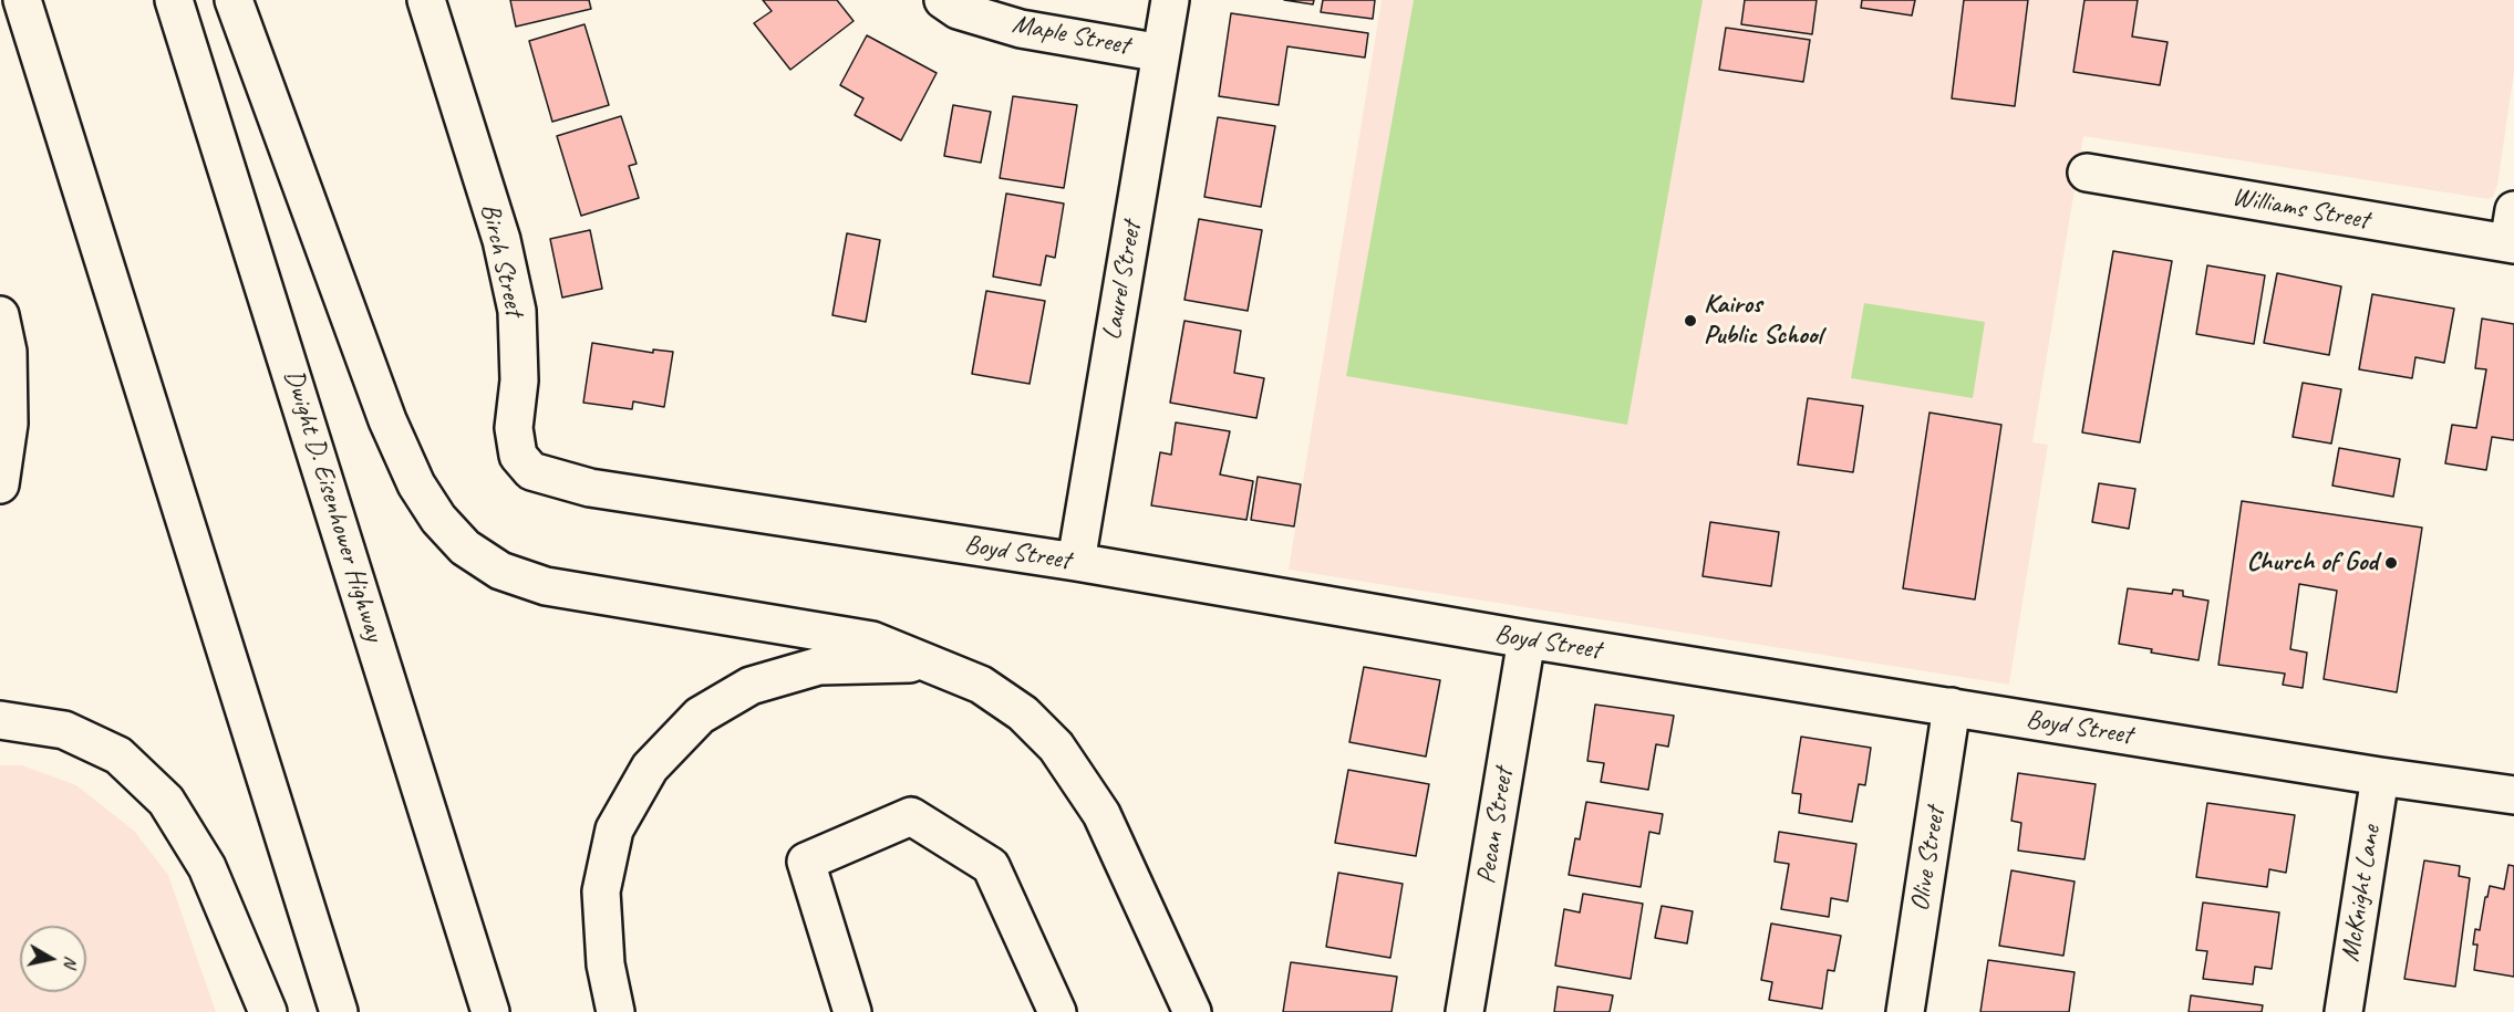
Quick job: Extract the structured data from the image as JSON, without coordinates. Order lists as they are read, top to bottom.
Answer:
{
  "streets": {
    "main road": [
      "Maple Street",
      "Williams Street",
      "Birch Street",
      "Laurel Street",
      "Dwight D. Eisenhower Highway",
      "Boyd Street",
      "Pecan Street",
      "Olive Street",
      "McKnight Lane"
    ]
  },
  "crossings": [
    ["Maple Street", "Laurel Street"],
    ["Birch Street", "Boyd Street"],
    ["Laurel Street", "Boyd Street"],
    ["Boyd Street", "Pecan Street"],
    ["Boyd Street", "Olive Street"],
    ["Boyd Street", "McKnight Lane"]
  ],
  "places": ["Kairos Public School", "Church of God"],
  "north": "right"
}
